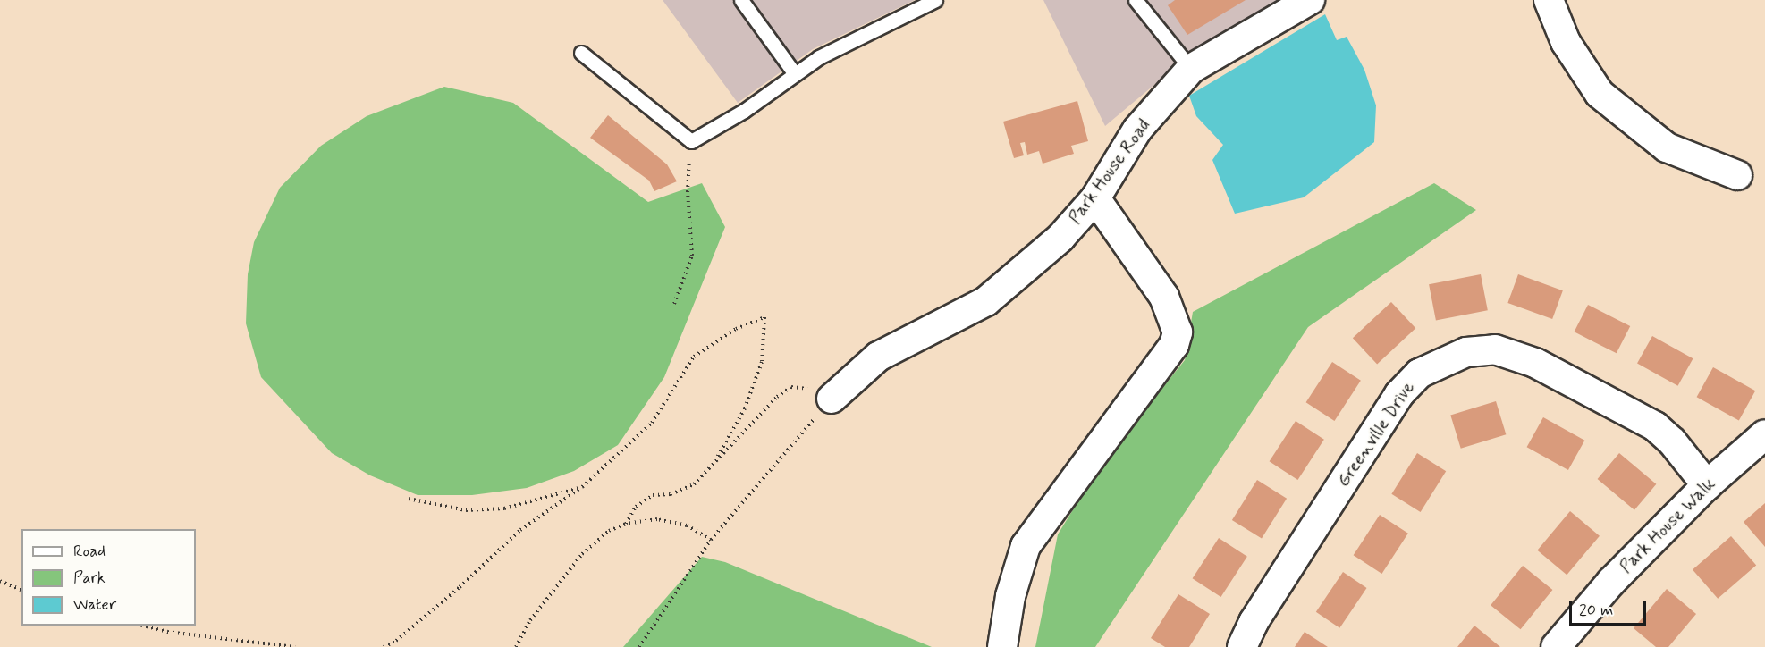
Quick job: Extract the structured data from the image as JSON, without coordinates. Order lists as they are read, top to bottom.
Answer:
{
  "streets": {
    "street": ["Park House Road", "Greenville Drive", "Park House Walk"]
  },
  "crossings": [
    ["Greenville Drive", "Park House Walk"]
  ],
  "legend": ["Road", "Park", "Water"],
  "scale_bar": "20 m"
}
